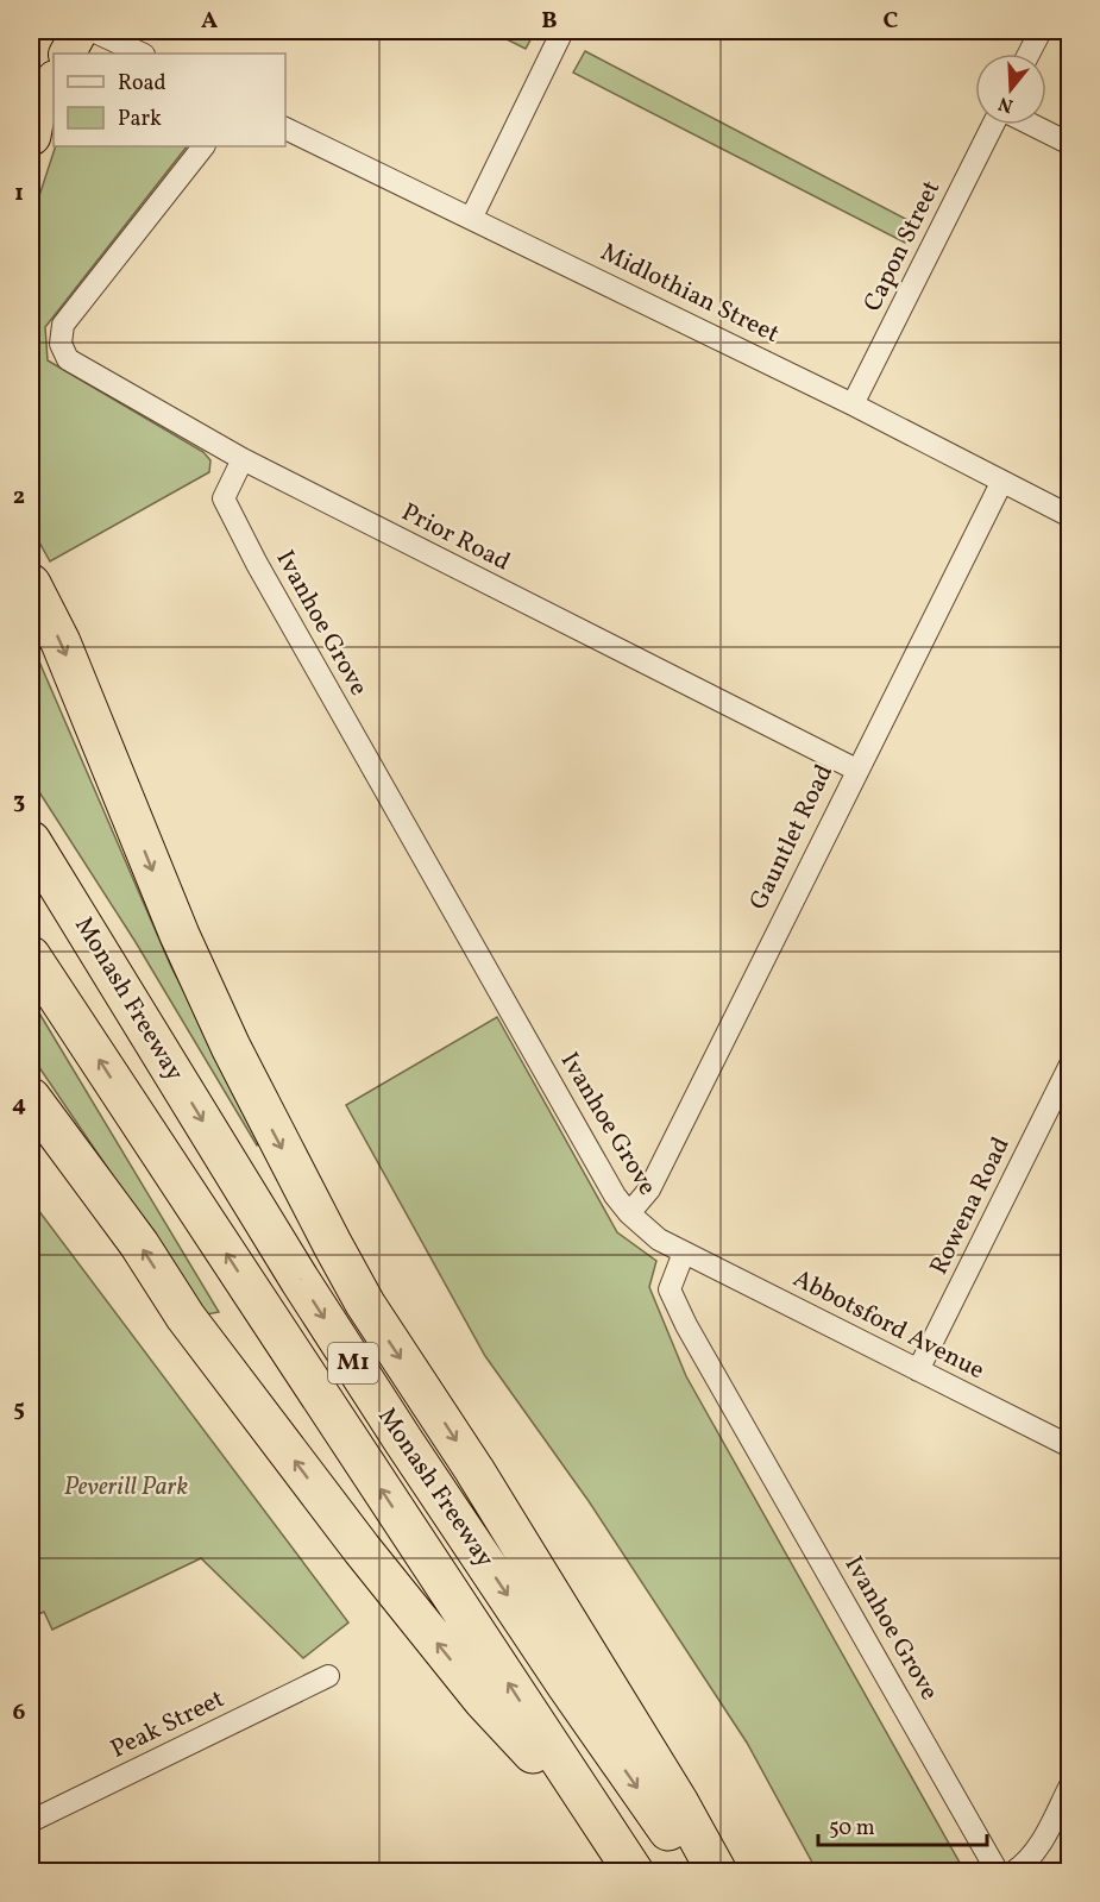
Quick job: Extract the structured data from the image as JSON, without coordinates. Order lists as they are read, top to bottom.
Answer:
{
  "streets": {
    "highway": ["Monash Freeway", "M1"],
    "street": [
      "Capon Street",
      "Midlothian Street",
      "Prior Road",
      "Ivanhoe Grove",
      "Gauntlet Road",
      "Rowena Road",
      "Abbotsford Avenue",
      "Peak Street"
    ]
  },
  "crossings": [
    ["Capon Street", "Midlothian Street"],
    ["Midlothian Street", "Gauntlet Road"],
    ["Prior Road", "Ivanhoe Grove"],
    ["Prior Road", "Gauntlet Road"],
    ["Ivanhoe Grove", "Gauntlet Road"],
    ["Ivanhoe Grove", "Abbotsford Avenue"],
    ["Rowena Road", "Abbotsford Avenue"]
  ],
  "parks": ["Peverill Park"],
  "legend": ["Road", "Park"],
  "scale_bar": "50 m",
  "north": "bottom",
  "grid": {
    "columns": ["A", "B", "C"],
    "rows": [
      "1",
      "2",
      "3",
      "4",
      "5",
      "6"
    ]
  }
}
